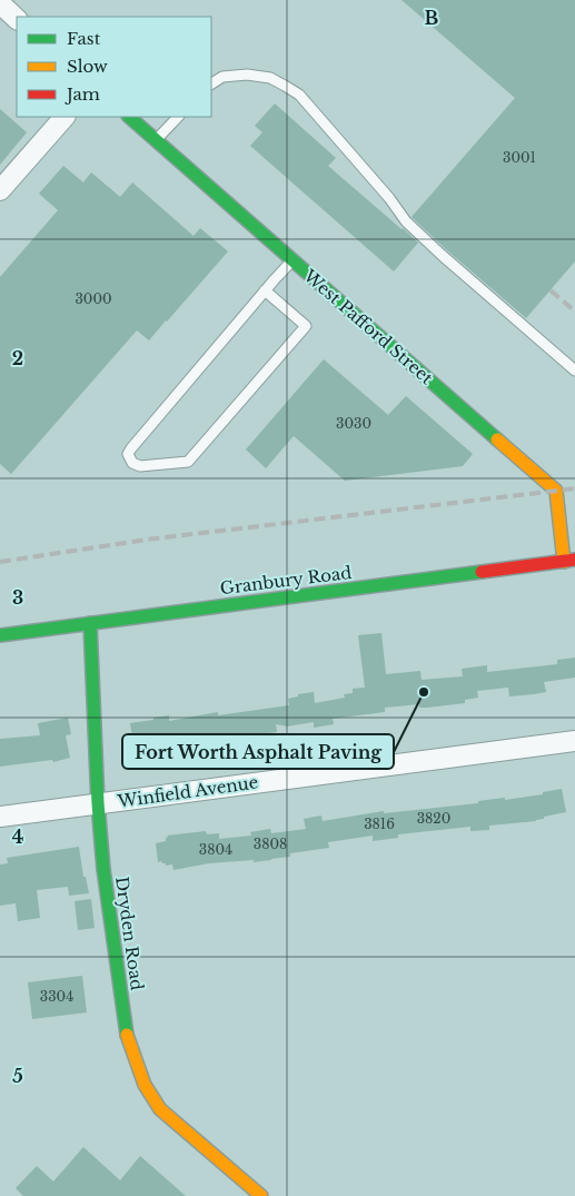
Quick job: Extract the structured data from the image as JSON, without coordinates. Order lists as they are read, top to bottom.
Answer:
{
  "streets": {
    "street": [
      "West Pafford Street",
      "Granbury Road",
      "Winfield Avenue",
      "Dryden Road"
    ]
  },
  "crossings": [
    ["West Pafford Street", "Granbury Road"],
    ["Granbury Road", "Dryden Road"],
    ["Winfield Avenue", "Dryden Road"]
  ],
  "places": ["Fort Worth Asphalt Paving"],
  "house_numbers": [
    "3001",
    "3000",
    "3030",
    "3820",
    "3816",
    "3808",
    "3804",
    "3304"
  ],
  "legend": ["Fast", "Slow", "Jam"],
  "grid": {
    "columns": ["B"],
    "rows": [
      "2",
      "3",
      "4",
      "5"
    ]
  }
}
